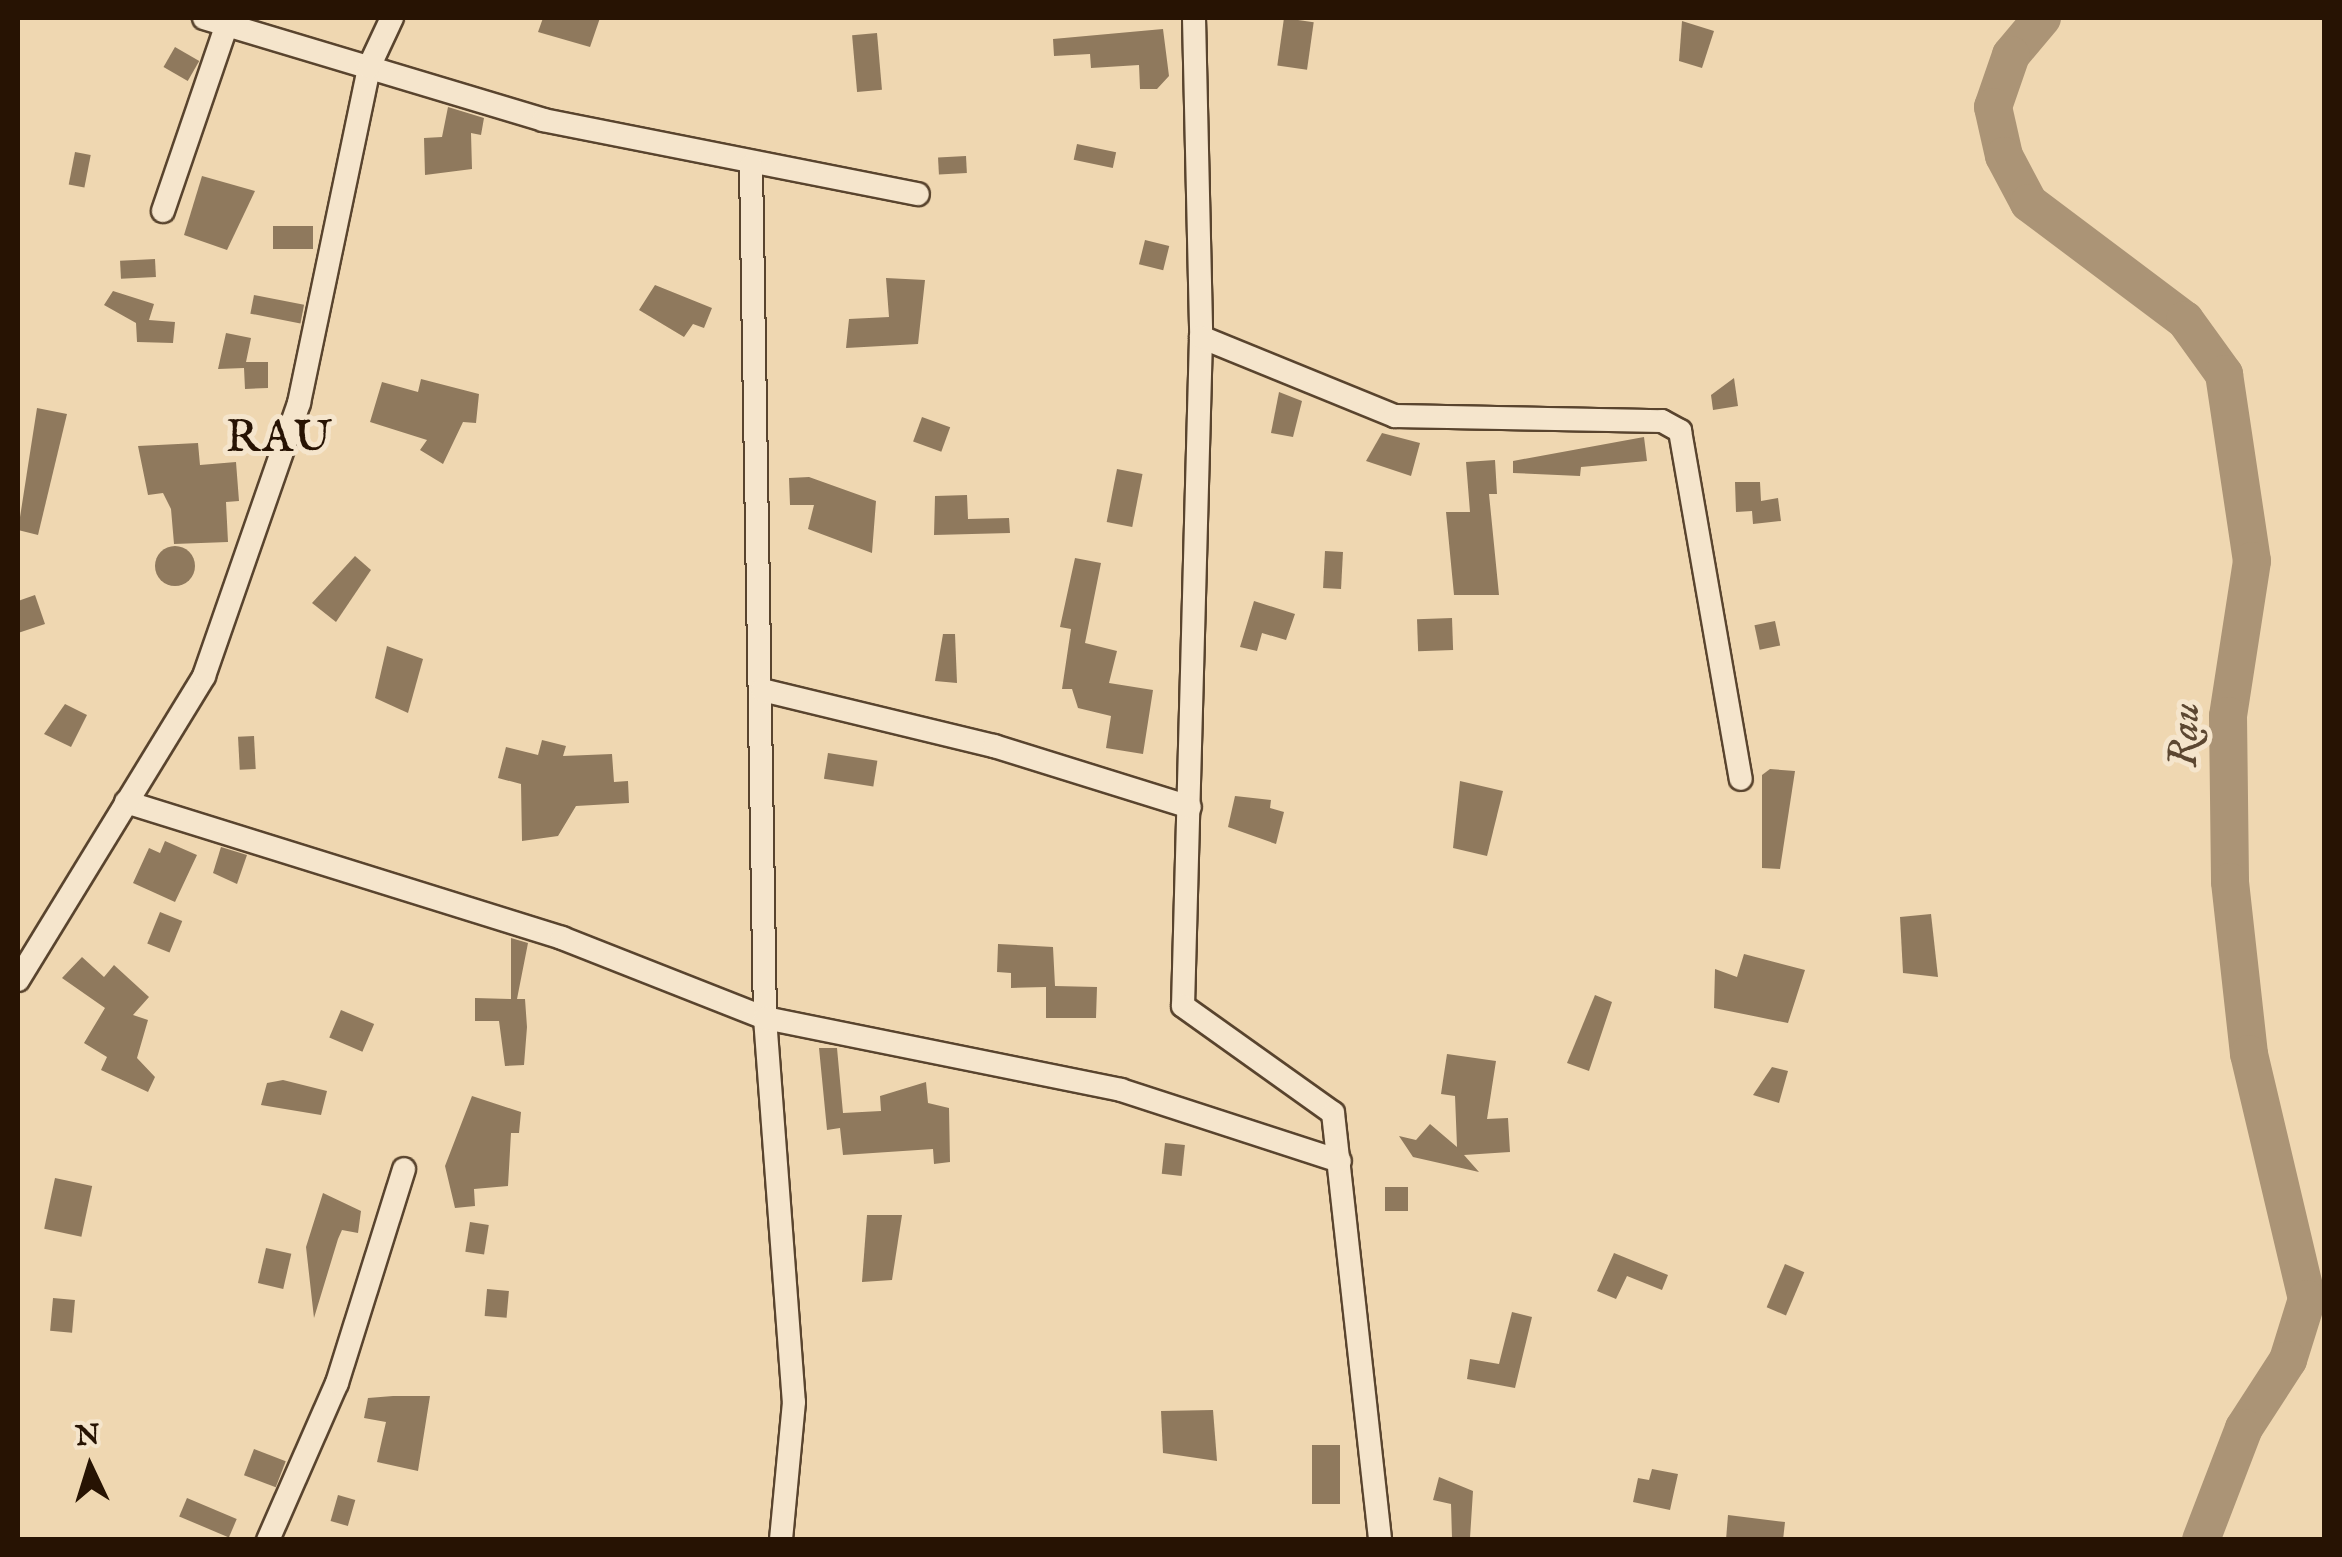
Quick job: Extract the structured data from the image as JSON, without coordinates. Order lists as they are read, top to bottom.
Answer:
{
  "districts": ["RAU"],
  "water": ["Rau"],
  "north": "top"
}
